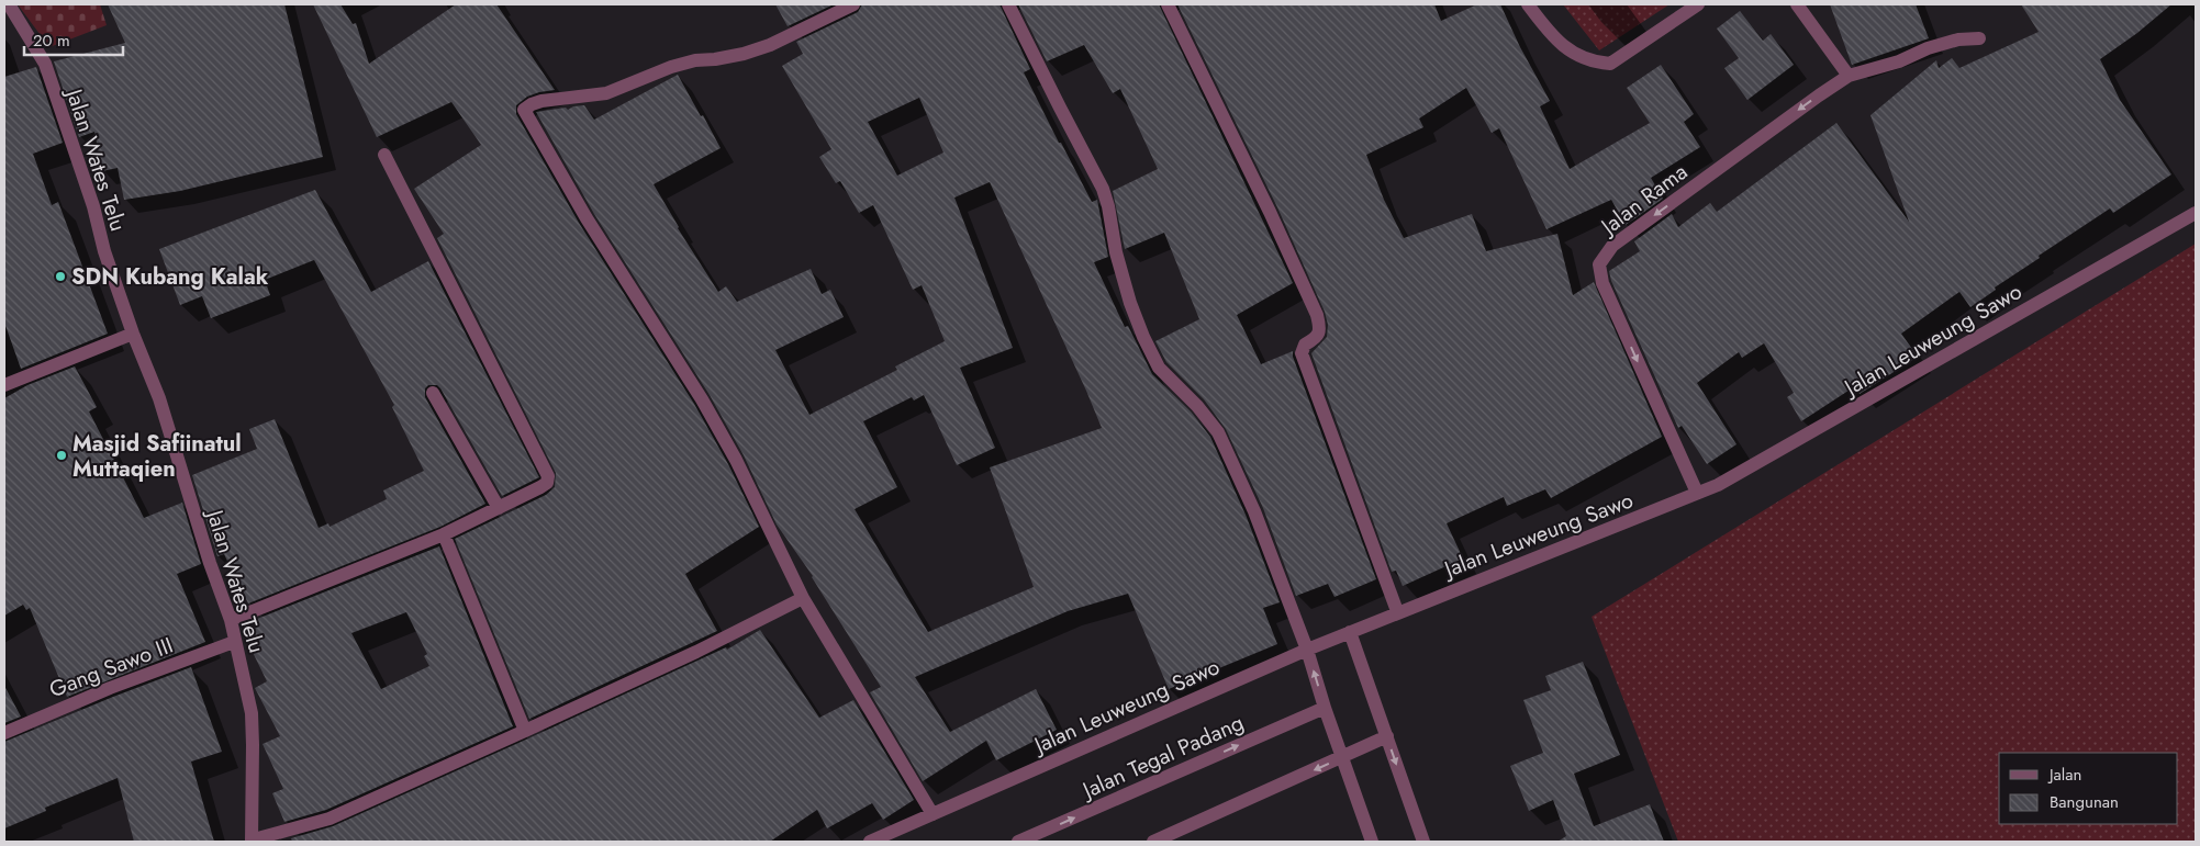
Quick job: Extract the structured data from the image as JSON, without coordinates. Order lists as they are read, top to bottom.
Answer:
{
  "streets": {
    "street": [
      "Jalan Wates Telu",
      "Jalan Rama",
      "Jalan Leuweung Sawo",
      "Gang Sawo III",
      "Jalan Tegal Padang"
    ]
  },
  "crossings": [
    ["Jalan Wates Telu", "Gang Sawo III"],
    ["Jalan Rama", "Jalan Leuweung Sawo"]
  ],
  "places": ["SDN Kubang Kalak", "Masjid Safiinatul Muttaqien"],
  "legend": ["Jalan", "Bangunan"],
  "scale_bar": "20 m"
}
